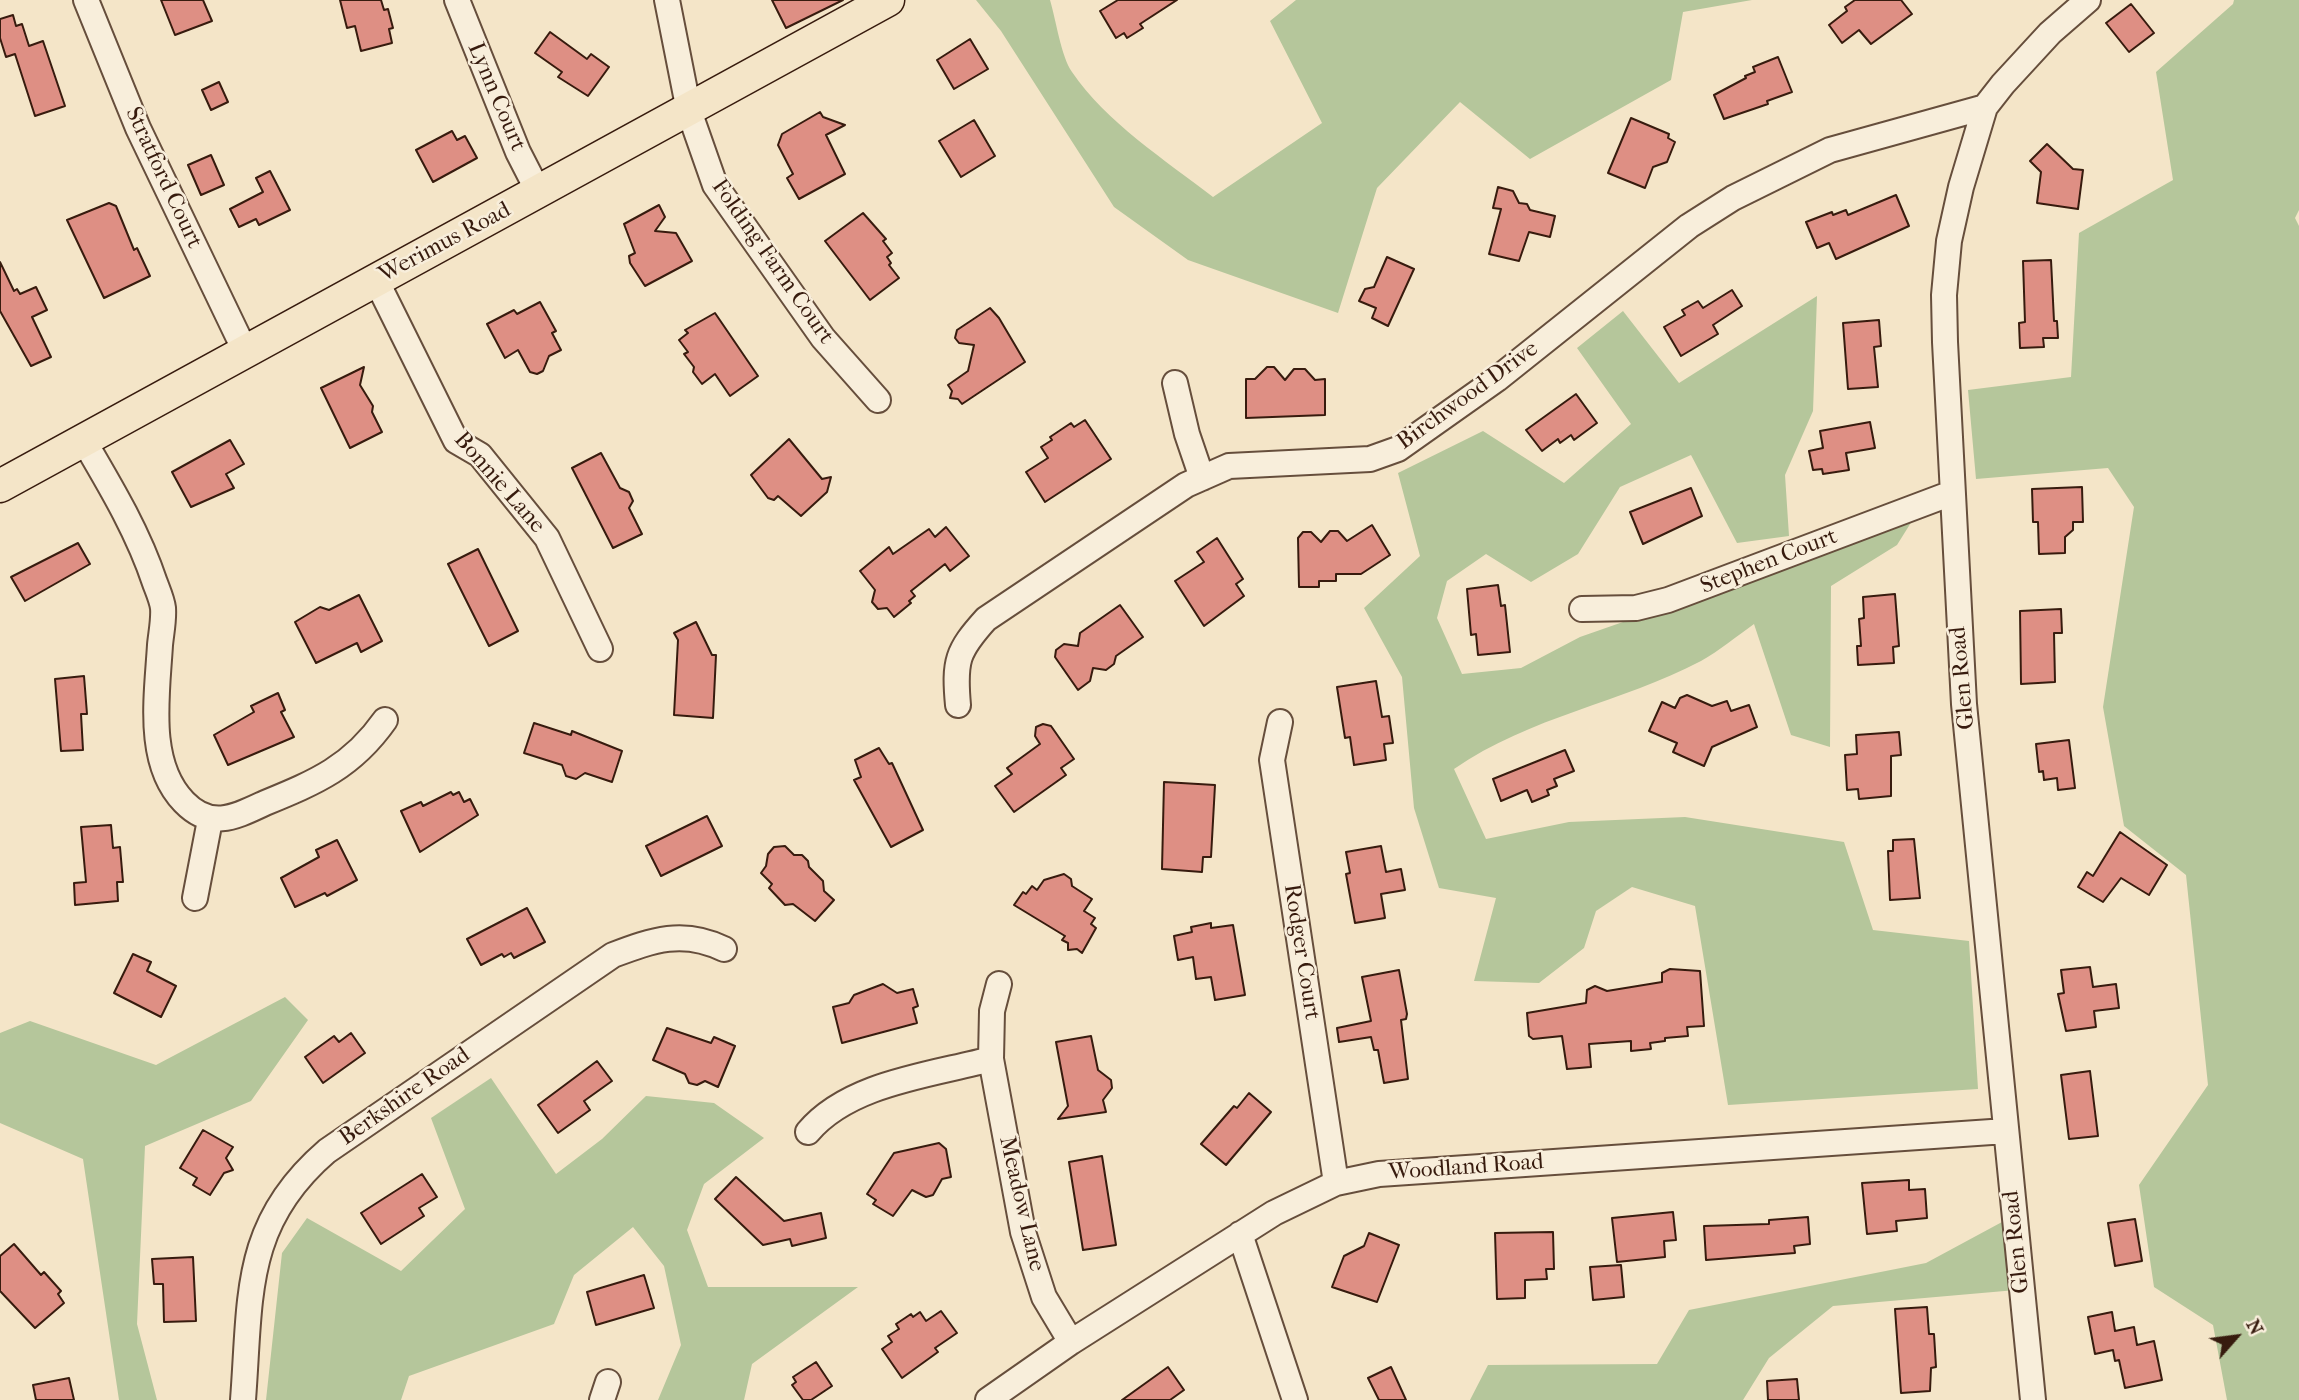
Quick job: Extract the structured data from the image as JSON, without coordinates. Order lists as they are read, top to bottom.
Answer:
{
  "streets": {
    "main road": ["Werimus Road"],
    "street": [
      "Lynn Court",
      "Stratford Court",
      "Folding Farm Court",
      "Birchwood Drive",
      "Bonnie Lane",
      "Stephen Court",
      "Glen Road",
      "Rodger Court",
      "Berkshire Road",
      "Woodland Road",
      "Meadow Lane"
    ]
  },
  "crossings": [
    ["Lynn Court", "Werimus Road"],
    ["Stratford Court", "Werimus Road"],
    ["Werimus Road", "Folding Farm Court"],
    ["Werimus Road", "Bonnie Lane"],
    ["Birchwood Drive", "Glen Road"],
    ["Stephen Court", "Glen Road"],
    ["Glen Road", "Woodland Road"],
    ["Rodger Court", "Woodland Road"],
    ["Woodland Road", "Meadow Lane"]
  ],
  "north": "top right"
}
